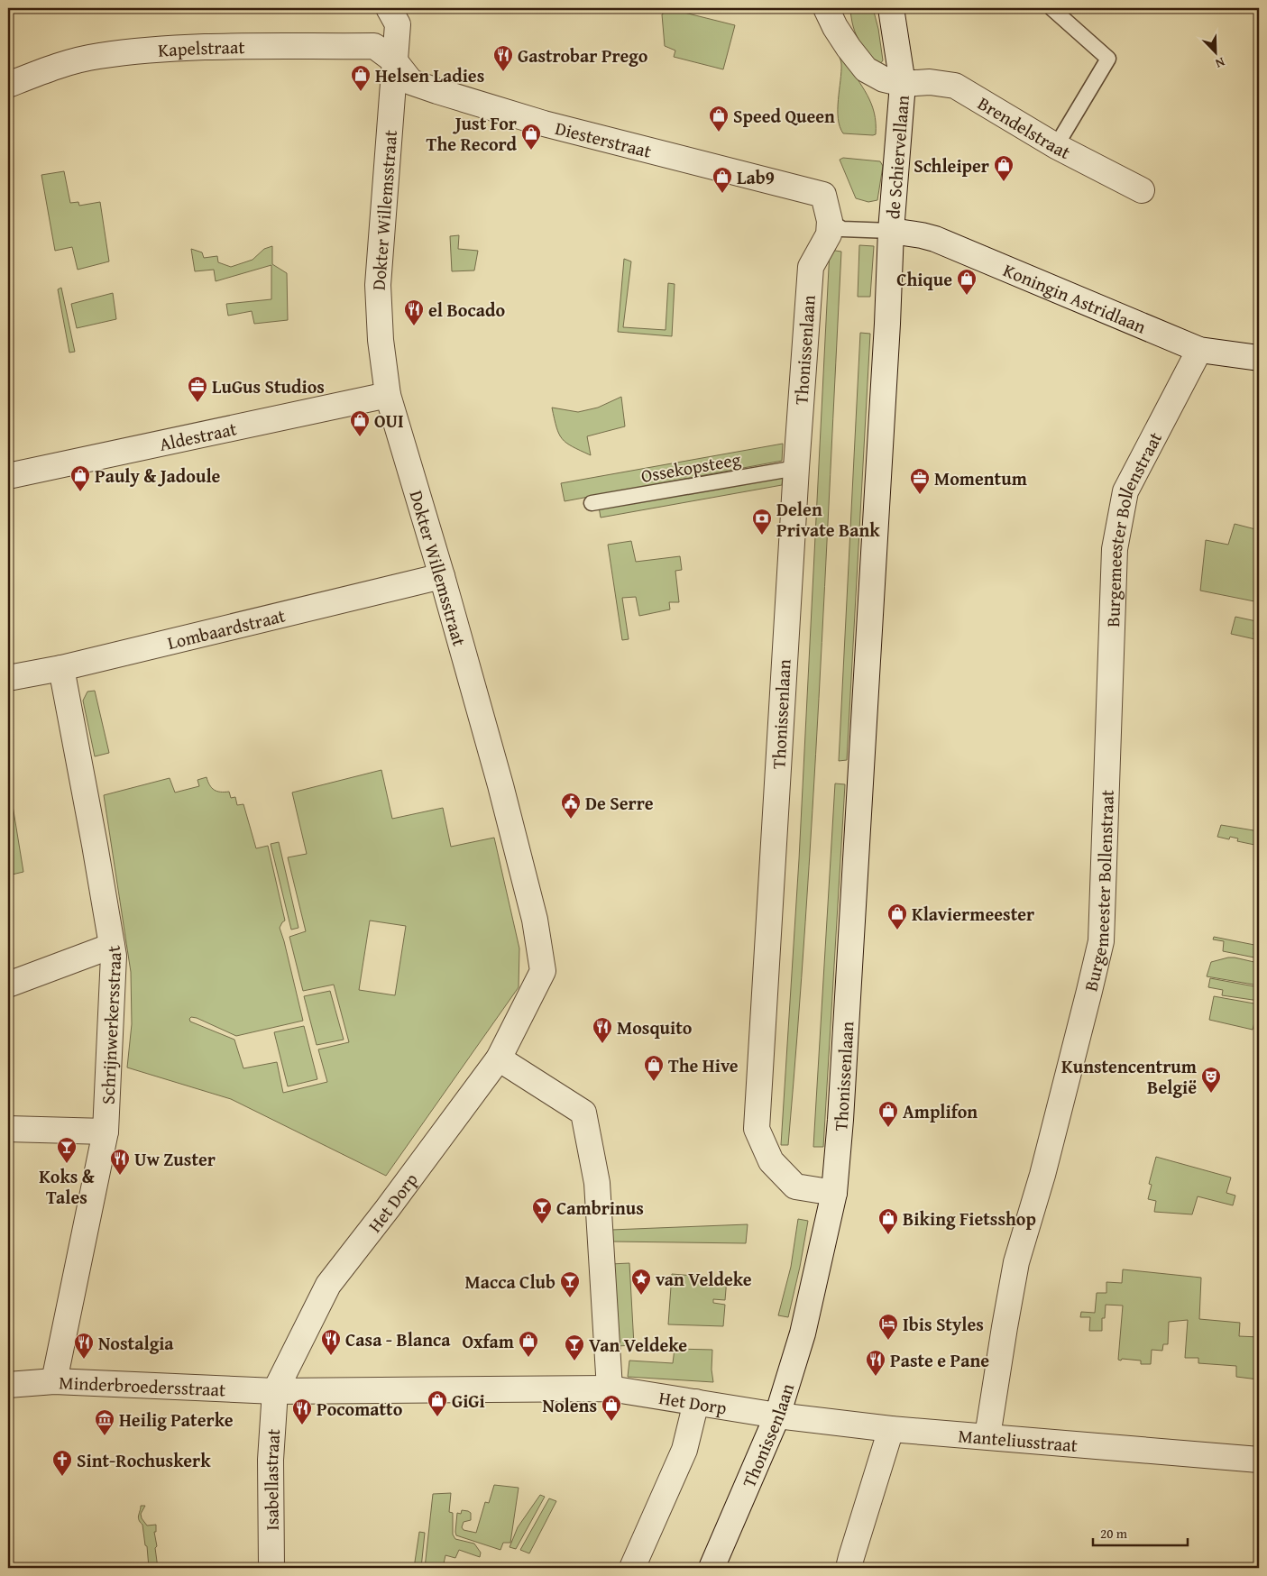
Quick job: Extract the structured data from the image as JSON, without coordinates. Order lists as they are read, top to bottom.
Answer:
{
  "streets": {
    "street": [
      "Kapelstraat",
      "Brendelstraat",
      "Diesterstraat",
      "de Schiervellaan",
      "Dokter Willemsstraat",
      "Koningin Astridlaan",
      "Thonissenlaan",
      "Aldestraat",
      "Burgemeester Bollenstraat",
      "Lombaardstraat",
      "Schrijnwerkersstraat",
      "Het Dorp",
      "Minderbroedersstraat",
      "Manteliusstraat",
      "Isabellastraat"
    ],
    "lane": ["Ossekopsteeg"]
  },
  "crossings": [
    ["Kapelstraat", "Diesterstraat"],
    ["Kapelstraat", "Dokter Willemsstraat"],
    ["Brendelstraat", "de Schiervellaan"],
    ["Diesterstraat", "Dokter Willemsstraat"],
    ["Diesterstraat", "Thonissenlaan"],
    ["de Schiervellaan", "Koningin Astridlaan"],
    ["de Schiervellaan", "Thonissenlaan"],
    ["Dokter Willemsstraat", "Aldestraat"],
    ["Dokter Willemsstraat", "Lombaardstraat"],
    ["Dokter Willemsstraat", "Het Dorp"],
    ["Koningin Astridlaan", "Thonissenlaan"],
    ["Koningin Astridlaan", "Burgemeester Bollenstraat"],
    ["Thonissenlaan", "Ossekopsteeg"],
    ["Thonissenlaan", "Het Dorp"],
    ["Thonissenlaan", "Manteliusstraat"],
    ["Burgemeester Bollenstraat", "Manteliusstraat"],
    ["Lombaardstraat", "Schrijnwerkersstraat"],
    ["Schrijnwerkersstraat", "Minderbroedersstraat"],
    ["Het Dorp", "Minderbroedersstraat"],
    ["Het Dorp", "Manteliusstraat"],
    ["Het Dorp", "Isabellastraat"],
    ["Minderbroedersstraat", "Isabellastraat"]
  ],
  "places": {
    "restaurant": [
      "Gastrobar Prego",
      "el Bocado",
      "Mosquito",
      "Uw Zuster",
      "Casa - Blanca",
      "Nostalgia",
      "Paste e Pane",
      "Pocomatto"
    ],
    "shop": [
      "Helsen Ladies",
      "Speed Queen",
      "Just For The Record",
      "Schleiper",
      "Lab9",
      "Chique",
      "OUI",
      "Pauly & Jadoule",
      "Klaviermeester",
      "The Hive",
      "Amplifon",
      "Biking Fietsshop",
      "Oxfam",
      "GiGi",
      "Nolens"
    ],
    "office": ["LuGus Studios", "Momentum"],
    "bank": ["Delen Private Bank"],
    "public building": ["De Serre"],
    "theatre": ["Kunstencentrum België"],
    "bar": [
      "Koks & Tales",
      "Cambrinus",
      "Macca Club",
      "Van Veldeke"
    ],
    "place": ["van Veldeke"],
    "hotel": ["Ibis Styles"],
    "museum": ["Heilig Paterke"],
    "church": ["Sint-Rochuskerk"]
  },
  "scale_bar": "20 m",
  "north": "bottom right"
}
